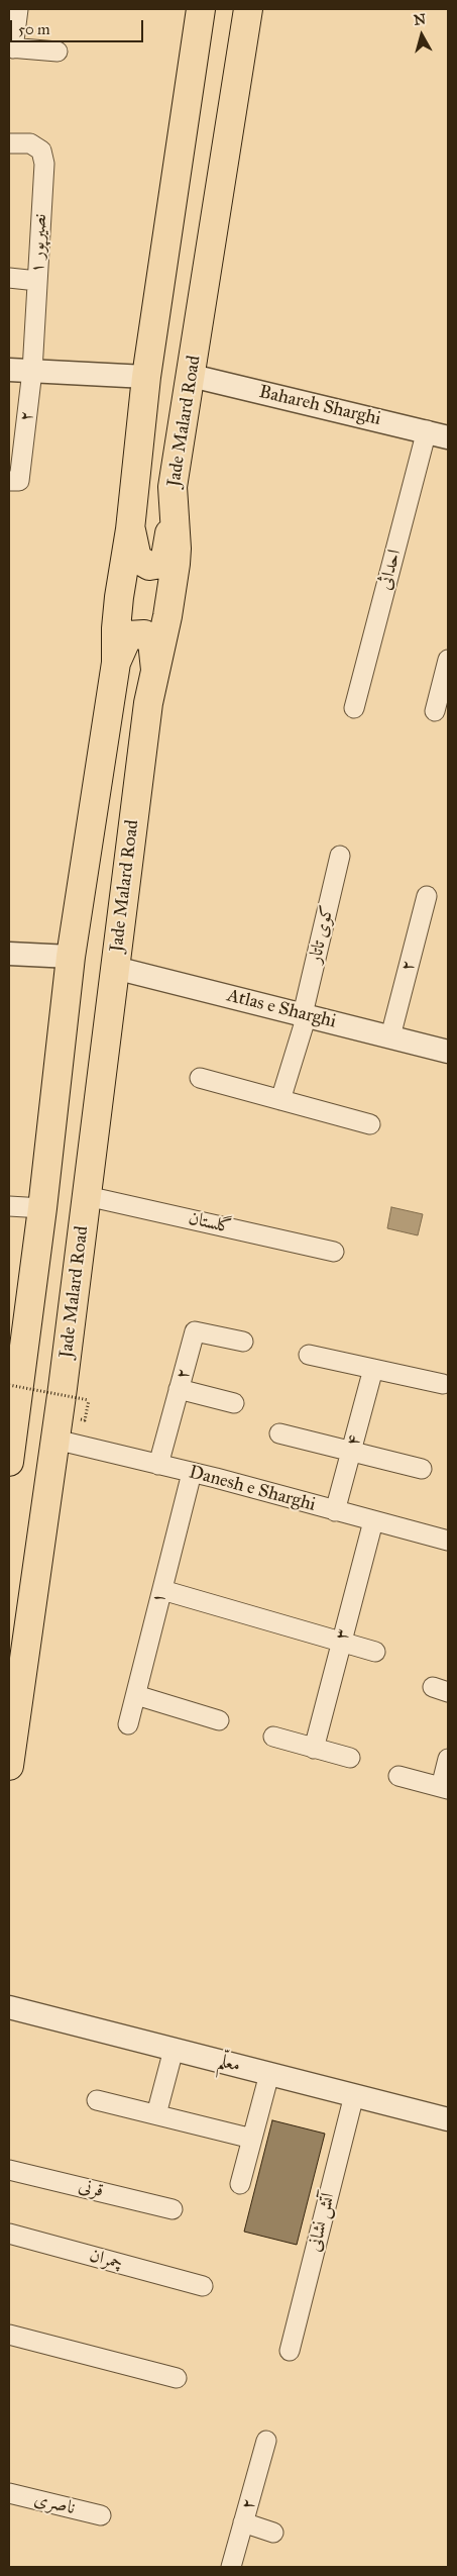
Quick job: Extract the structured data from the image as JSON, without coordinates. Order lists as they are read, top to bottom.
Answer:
{
  "streets": {
    "main road": ["Jade Malard Road"],
    "street": [
      "نصیرپور ۱",
      "Bahareh Sharghi",
      "۲",
      "احداثی",
      "کوی تاتار",
      "Atlas e Sharghi",
      "گلستان",
      "۴",
      "Danesh e Sharghi",
      "۱",
      "۳",
      "معلّم",
      "قرنی",
      "آتش نشانی",
      "چمران",
      "ناصری"
    ]
  },
  "crossings": [
    ["نصیرپور ۱", "۲"],
    ["Bahareh Sharghi", "Jade Malard Road"],
    ["Bahareh Sharghi", "احداثی"],
    ["۲", "Atlas e Sharghi"],
    ["۲", "Danesh e Sharghi"],
    ["Jade Malard Road", "Atlas e Sharghi"],
    ["Jade Malard Road", "گلستان"],
    ["Jade Malard Road", "Danesh e Sharghi"],
    ["کوی تاتار", "Atlas e Sharghi"],
    ["۴", "Danesh e Sharghi"],
    ["Danesh e Sharghi", "۱"],
    ["Danesh e Sharghi", "۳"],
    ["معلّم", "آتش نشانی"]
  ],
  "scale_bar": "50 m",
  "north": "top"
}
